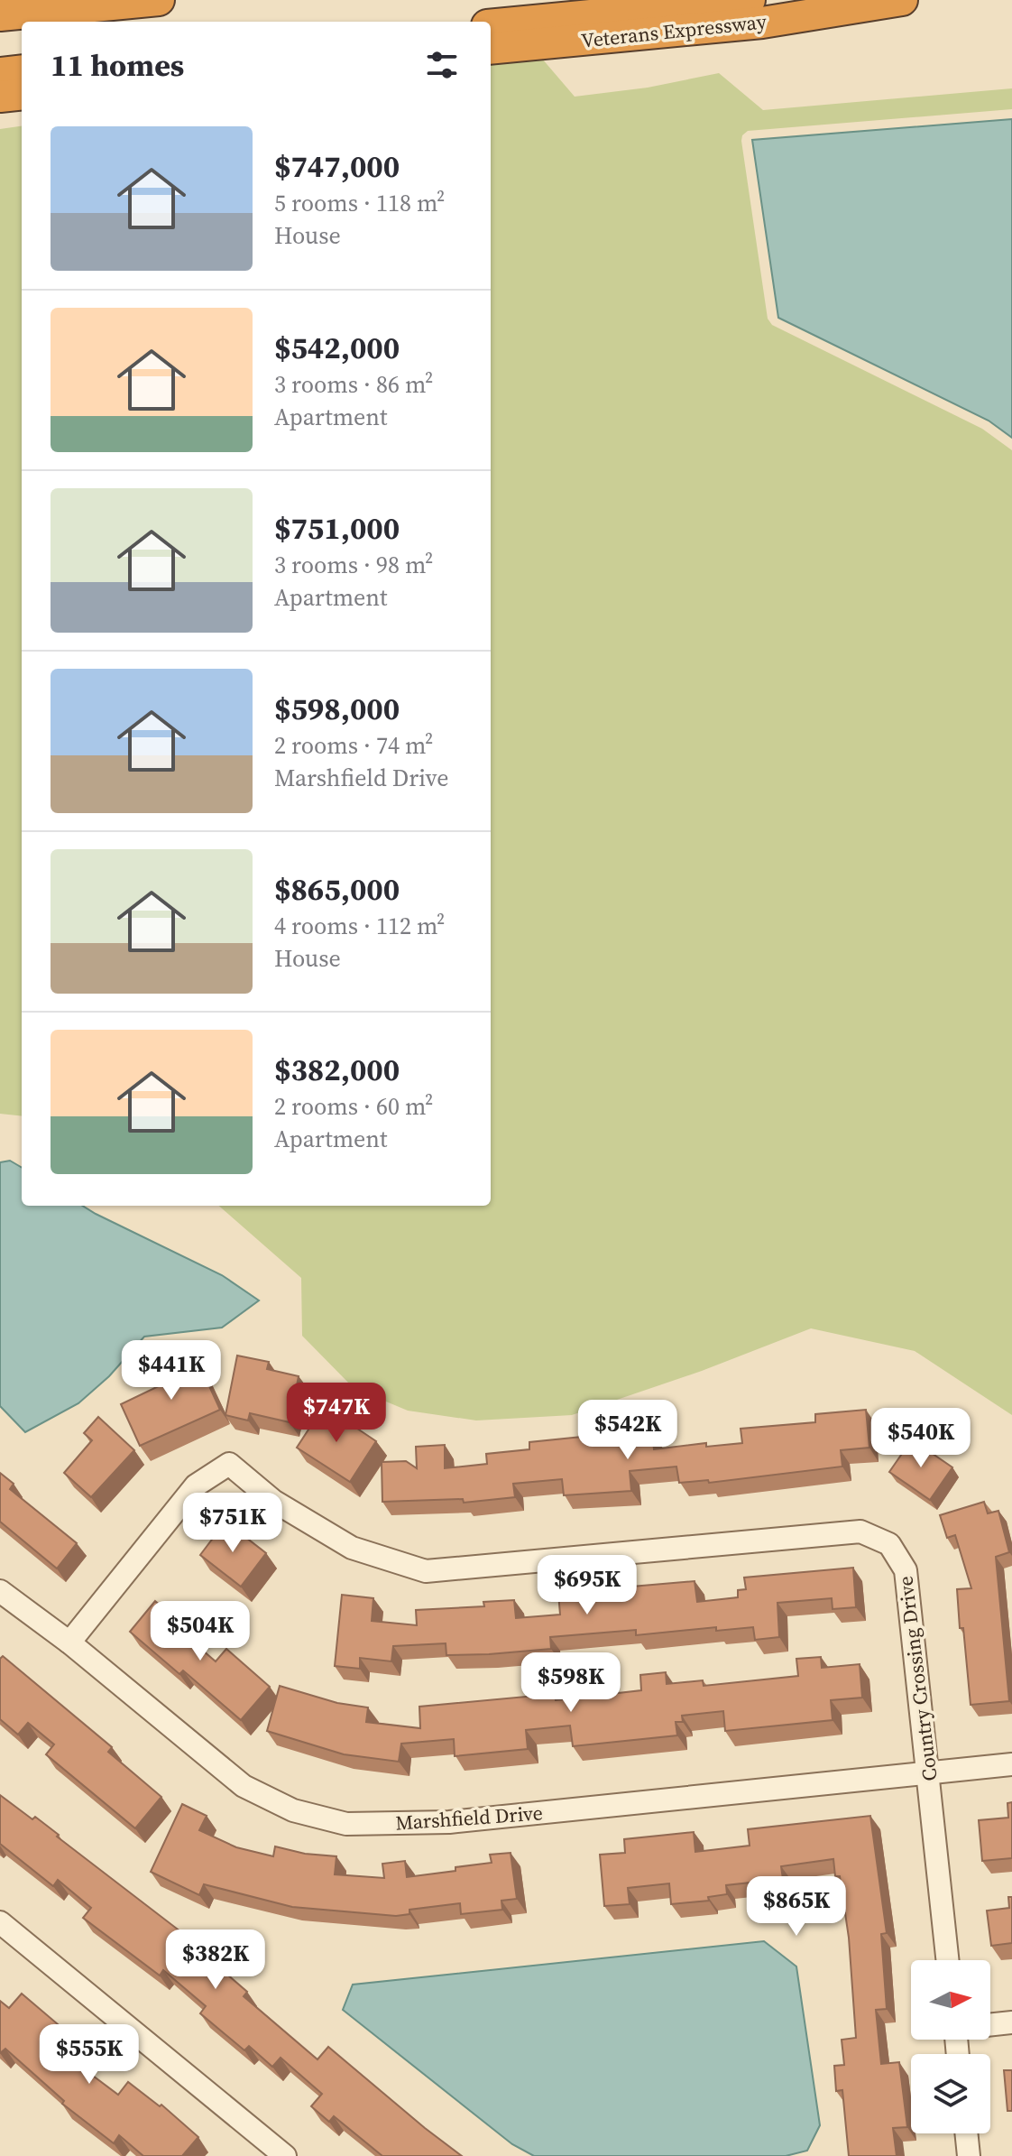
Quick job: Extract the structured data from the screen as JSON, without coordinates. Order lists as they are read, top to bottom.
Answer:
{
  "streets": {
    "highway": ["Veterans Expressway"],
    "street": ["Country Crossing Drive", "Marshfield Drive"]
  },
  "crossings": [
    ["Country Crossing Drive", "Marshfield Drive"]
  ],
  "north": "right",
  "page": {
    "heading": "11 homes",
    "list": [
      {
        "name": "$747,000",
        "note": "5 rooms · 118 m² · House"
      },
      {
        "name": "$542,000",
        "note": "3 rooms · 86 m² · Apartment"
      },
      {
        "name": "$751,000",
        "note": "3 rooms · 98 m² · Apartment"
      },
      {
        "name": "$598,000",
        "note": "2 rooms · 74 m² · Marshfield Drive"
      },
      {
        "name": "$865,000",
        "note": "4 rooms · 112 m² · House"
      },
      {
        "name": "$382,000",
        "note": "2 rooms · 60 m² · Apartment"
      }
    ],
    "price": [
      "$441K",
      "$747K",
      "$542K",
      "$540K",
      "$751K",
      "$695K",
      "$504K",
      "$598K",
      "$865K",
      "$382K",
      "$555K"
    ]
  }
}
